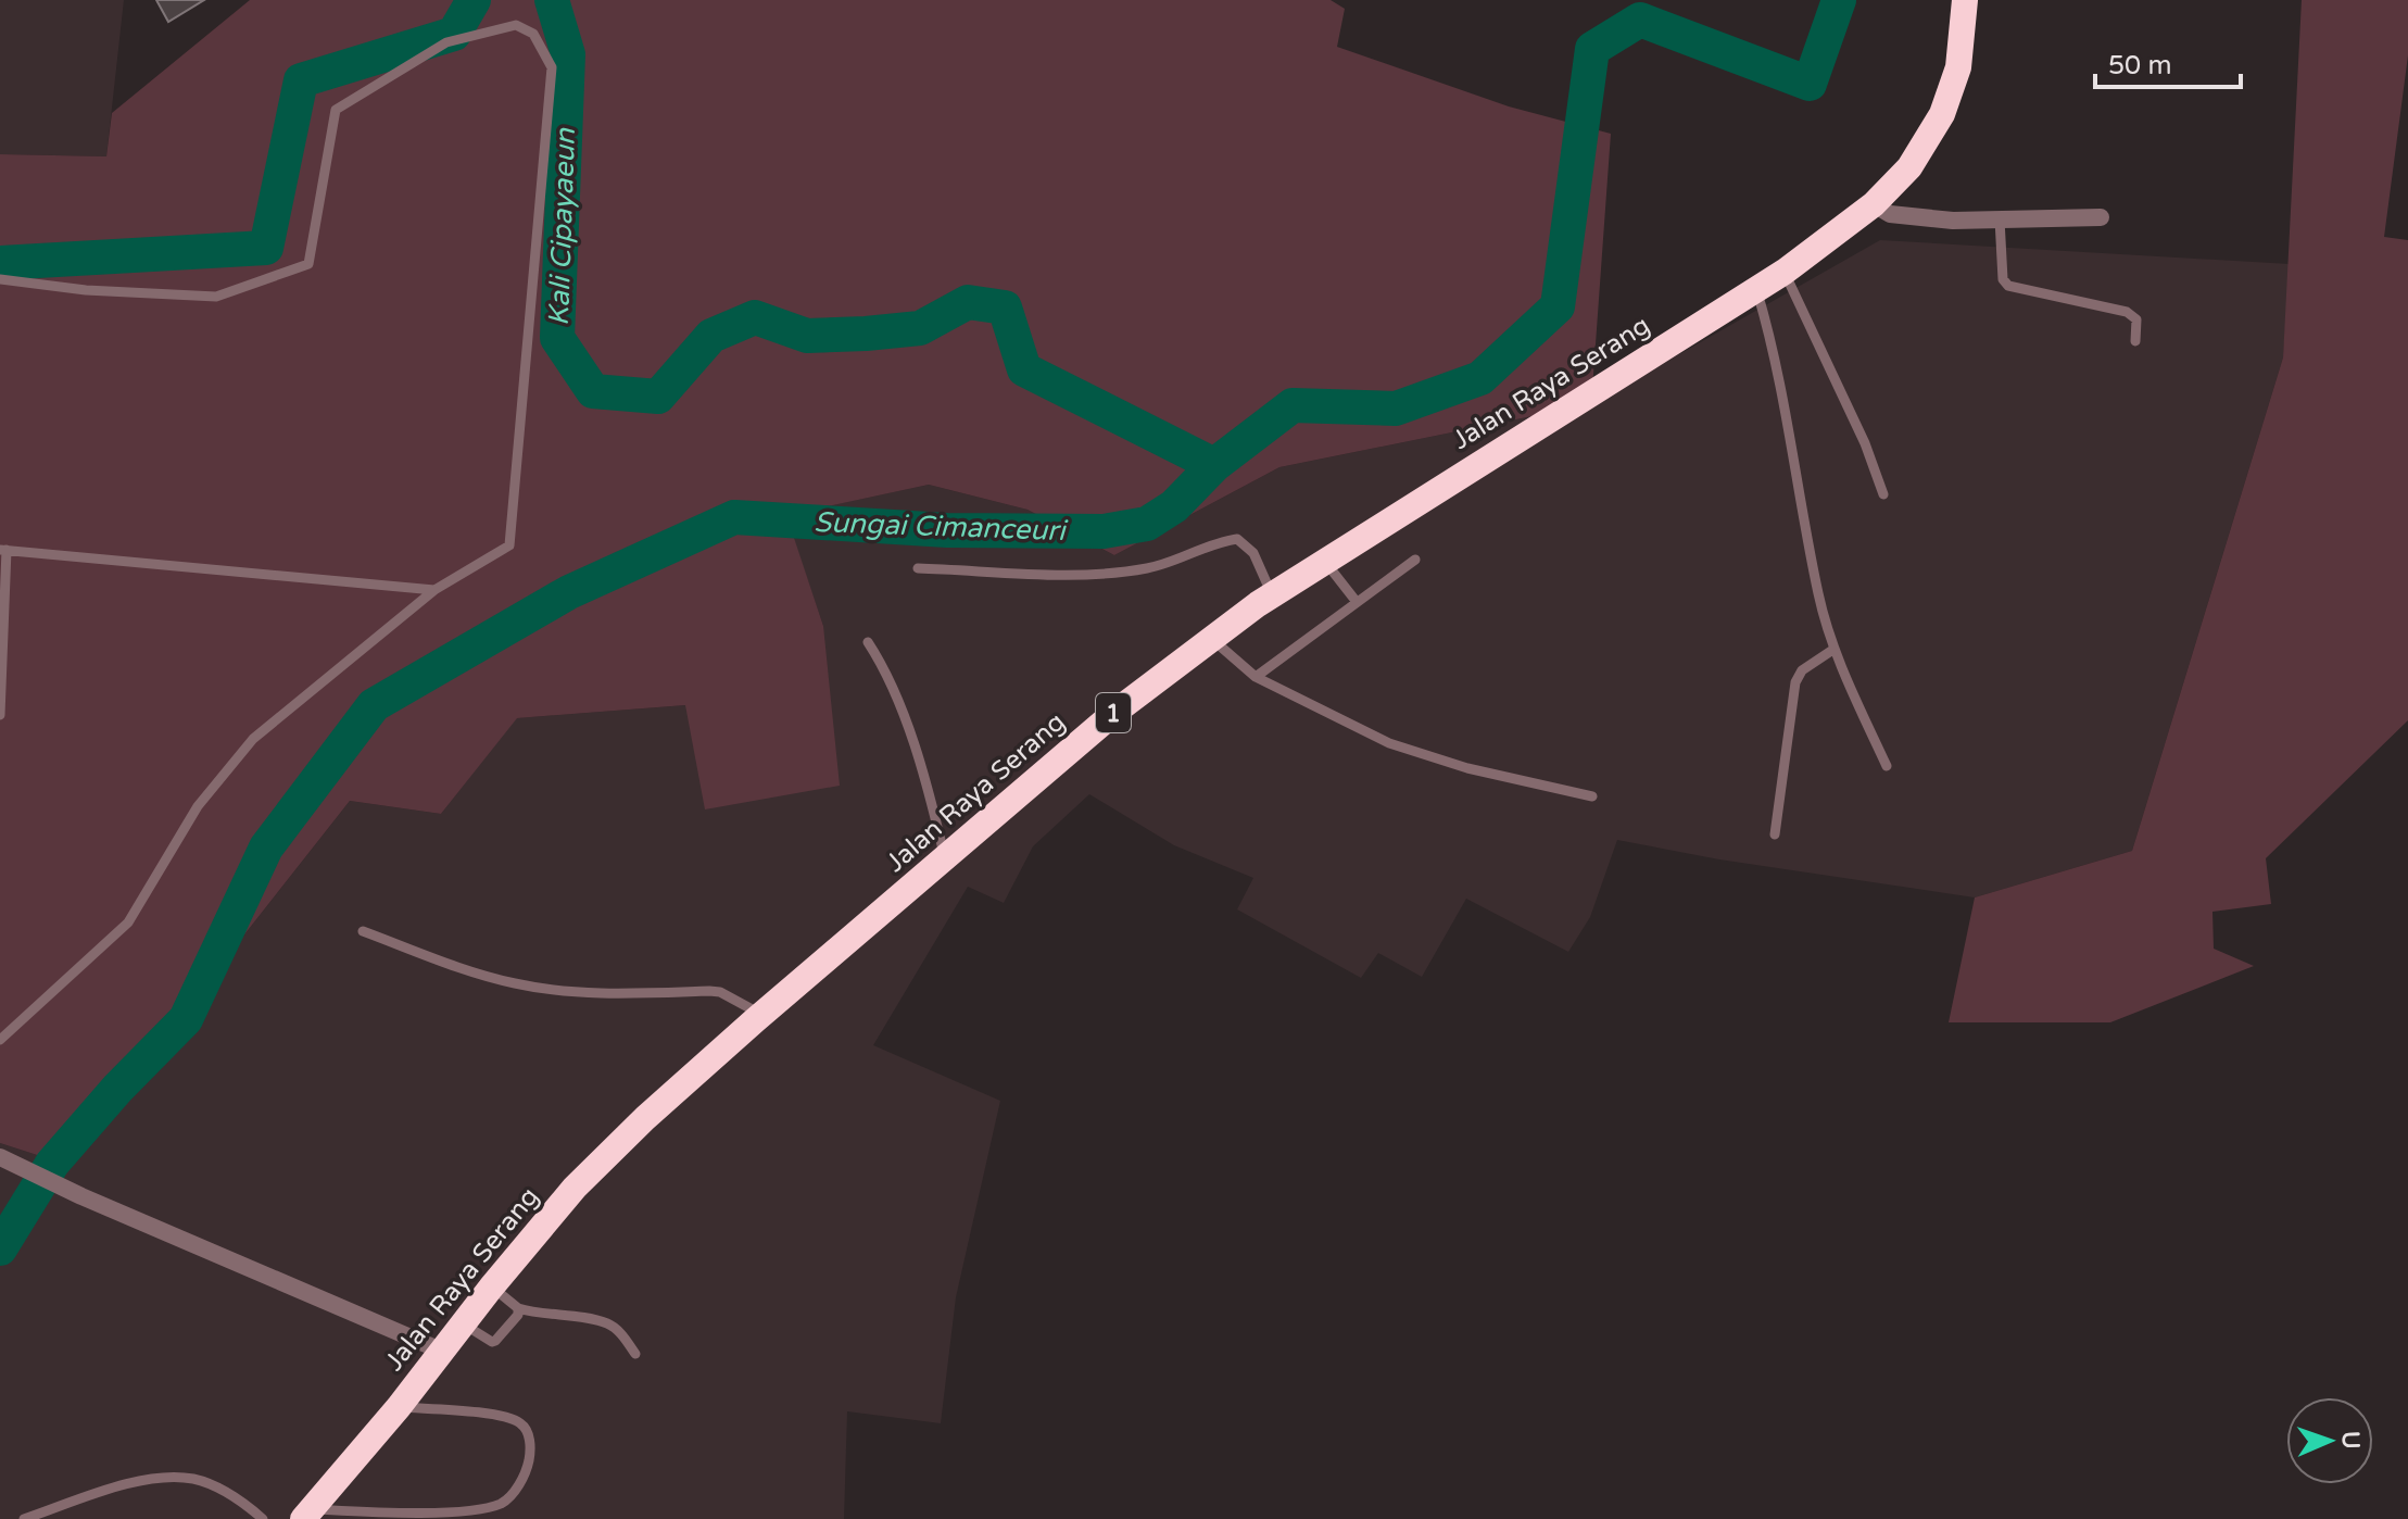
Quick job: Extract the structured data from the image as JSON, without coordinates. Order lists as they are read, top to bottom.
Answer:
{
  "streets": {
    "highway": ["Jalan Raya Serang", "1"]
  },
  "water": ["Kali Cipayaeun", "Sungai Cimanceuri"],
  "scale_bar": "50 m",
  "north": "right"
}
